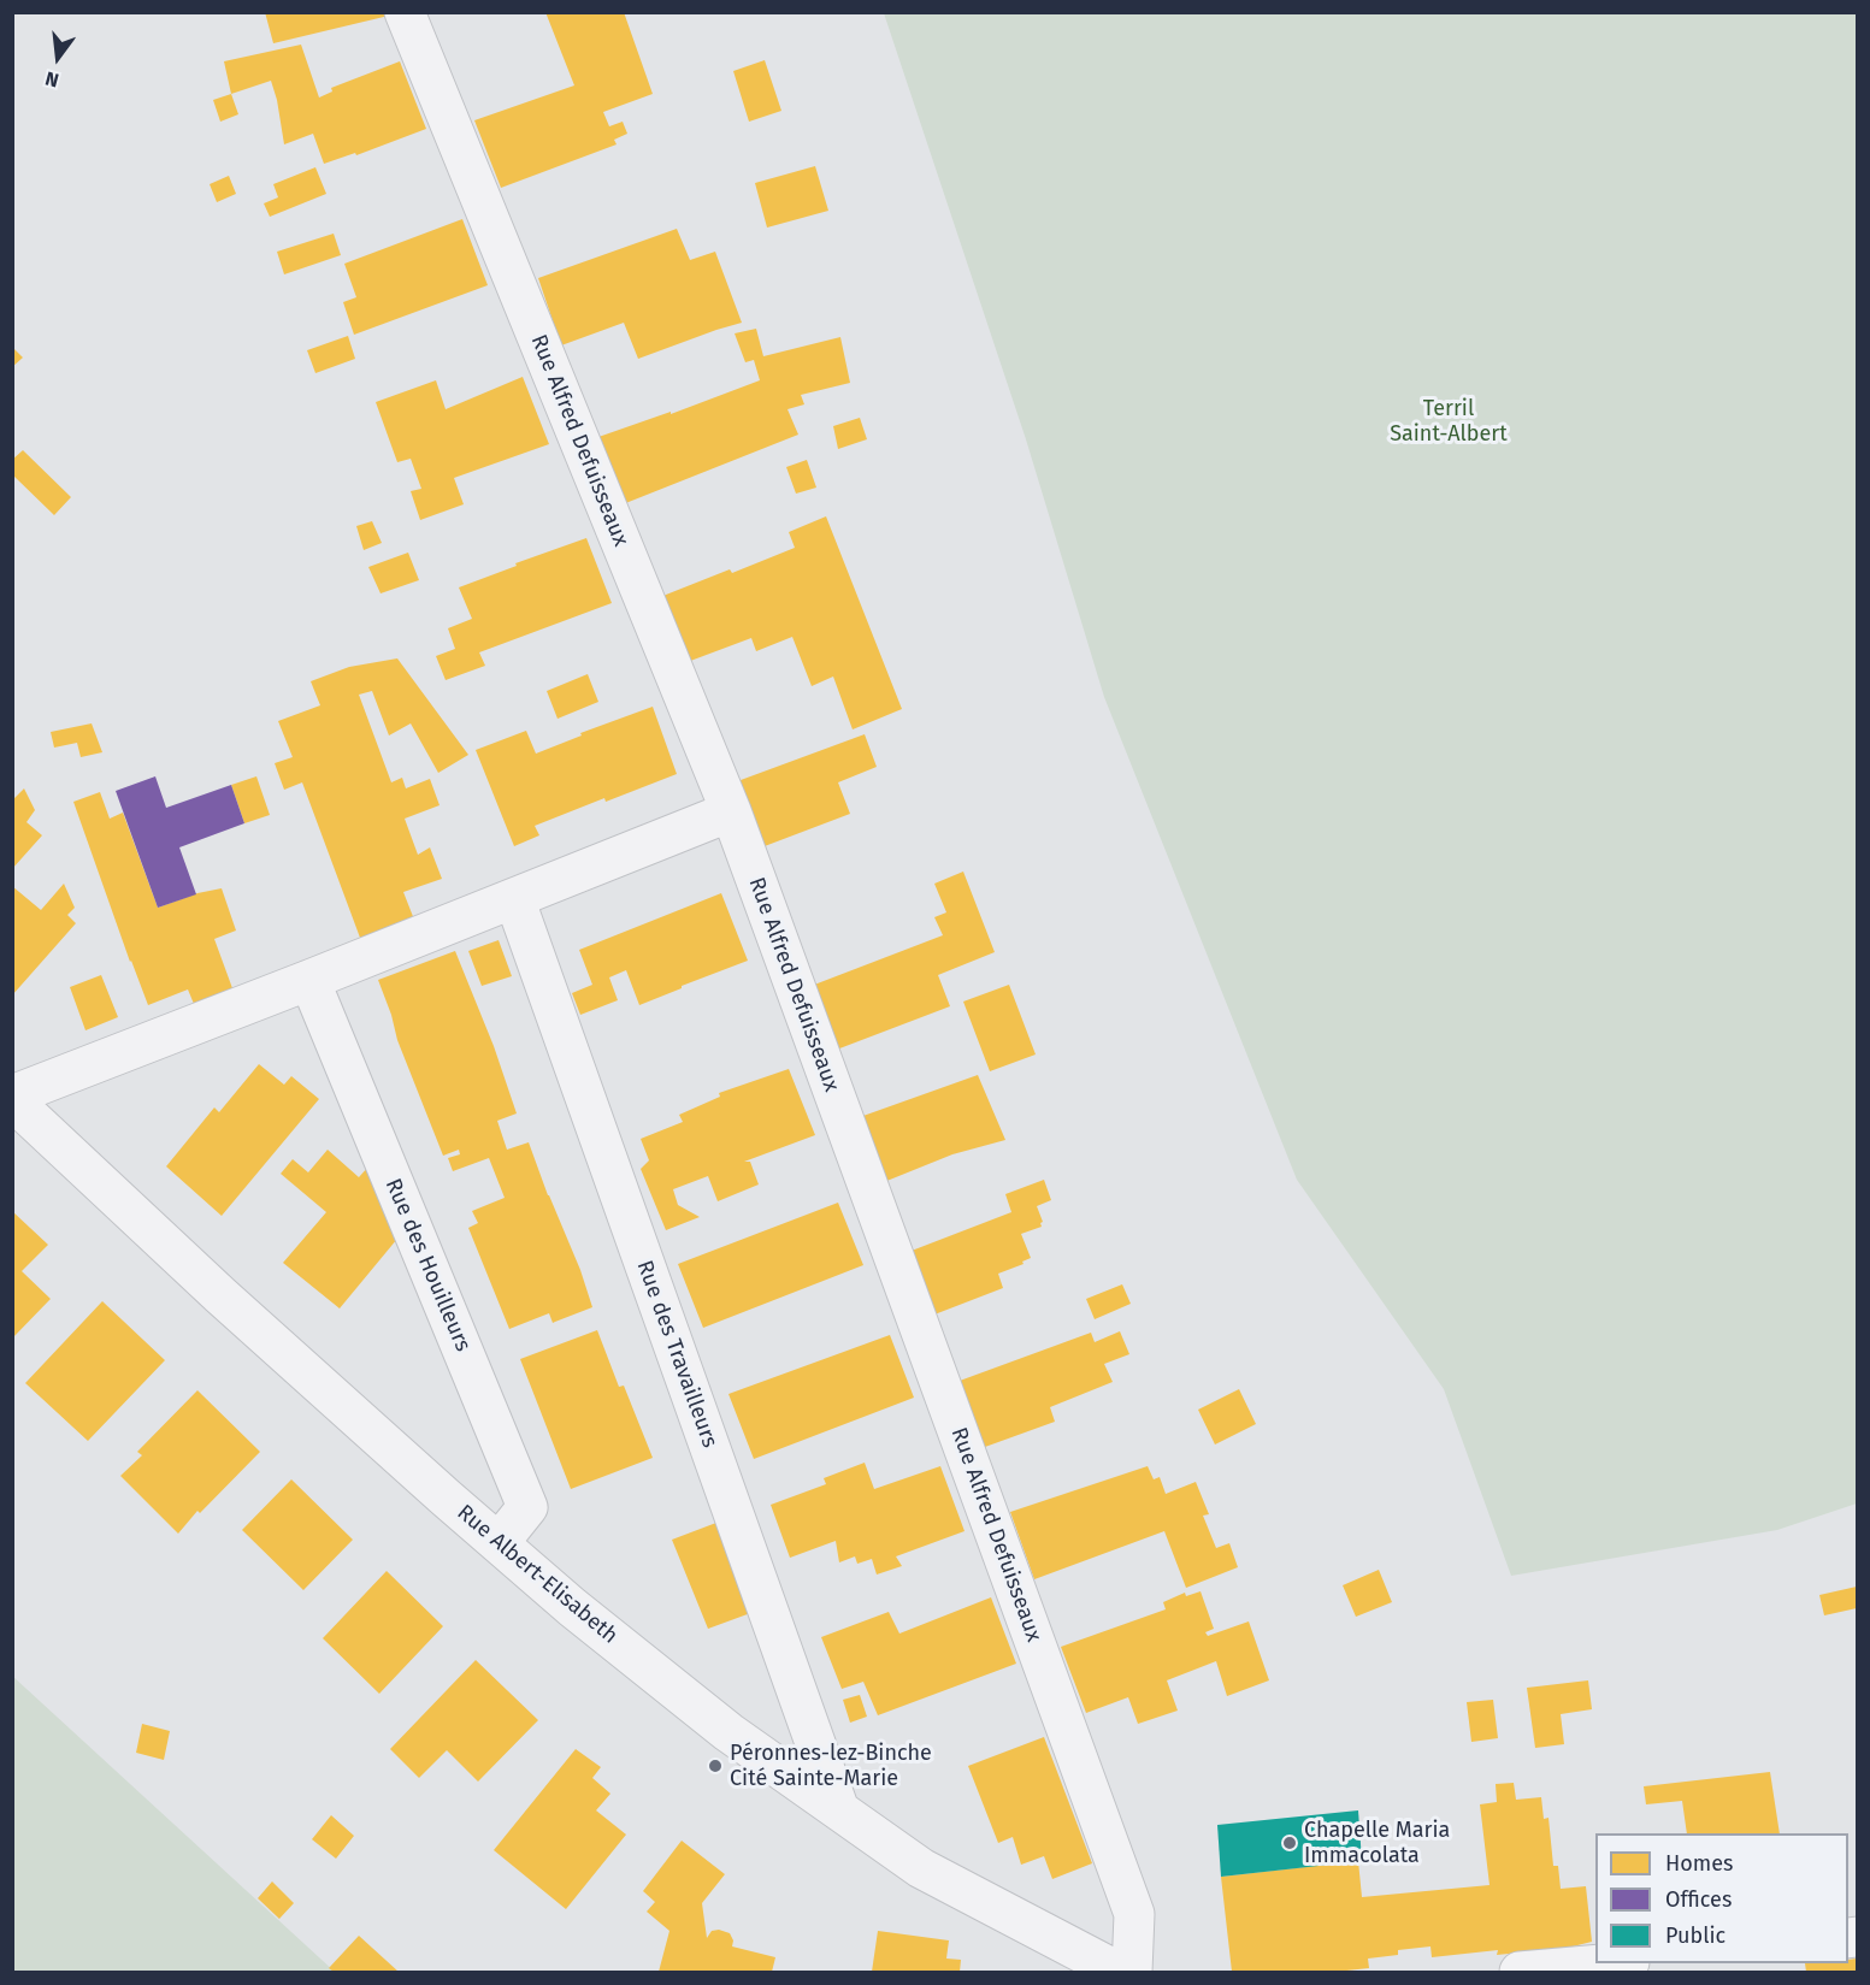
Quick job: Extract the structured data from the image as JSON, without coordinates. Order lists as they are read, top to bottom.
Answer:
{
  "streets": {
    "street": [
      "Rue Alfred Defuisseaux",
      "Rue des Houilleurs",
      "Rue des Travailleurs",
      "Rue Albert-Elisabeth"
    ]
  },
  "crossings": [
    ["Rue des Houilleurs", "Rue Albert-Elisabeth"],
    ["Rue des Travailleurs", "Rue Albert-Elisabeth"]
  ],
  "parks": ["Terril Saint-Albert"],
  "places": ["Péronnes-lez-Binche Cité Sainte-Marie", "Chapelle Maria Immacolata"],
  "legend": ["Homes", "Offices", "Public"],
  "north": "bottom"
}
